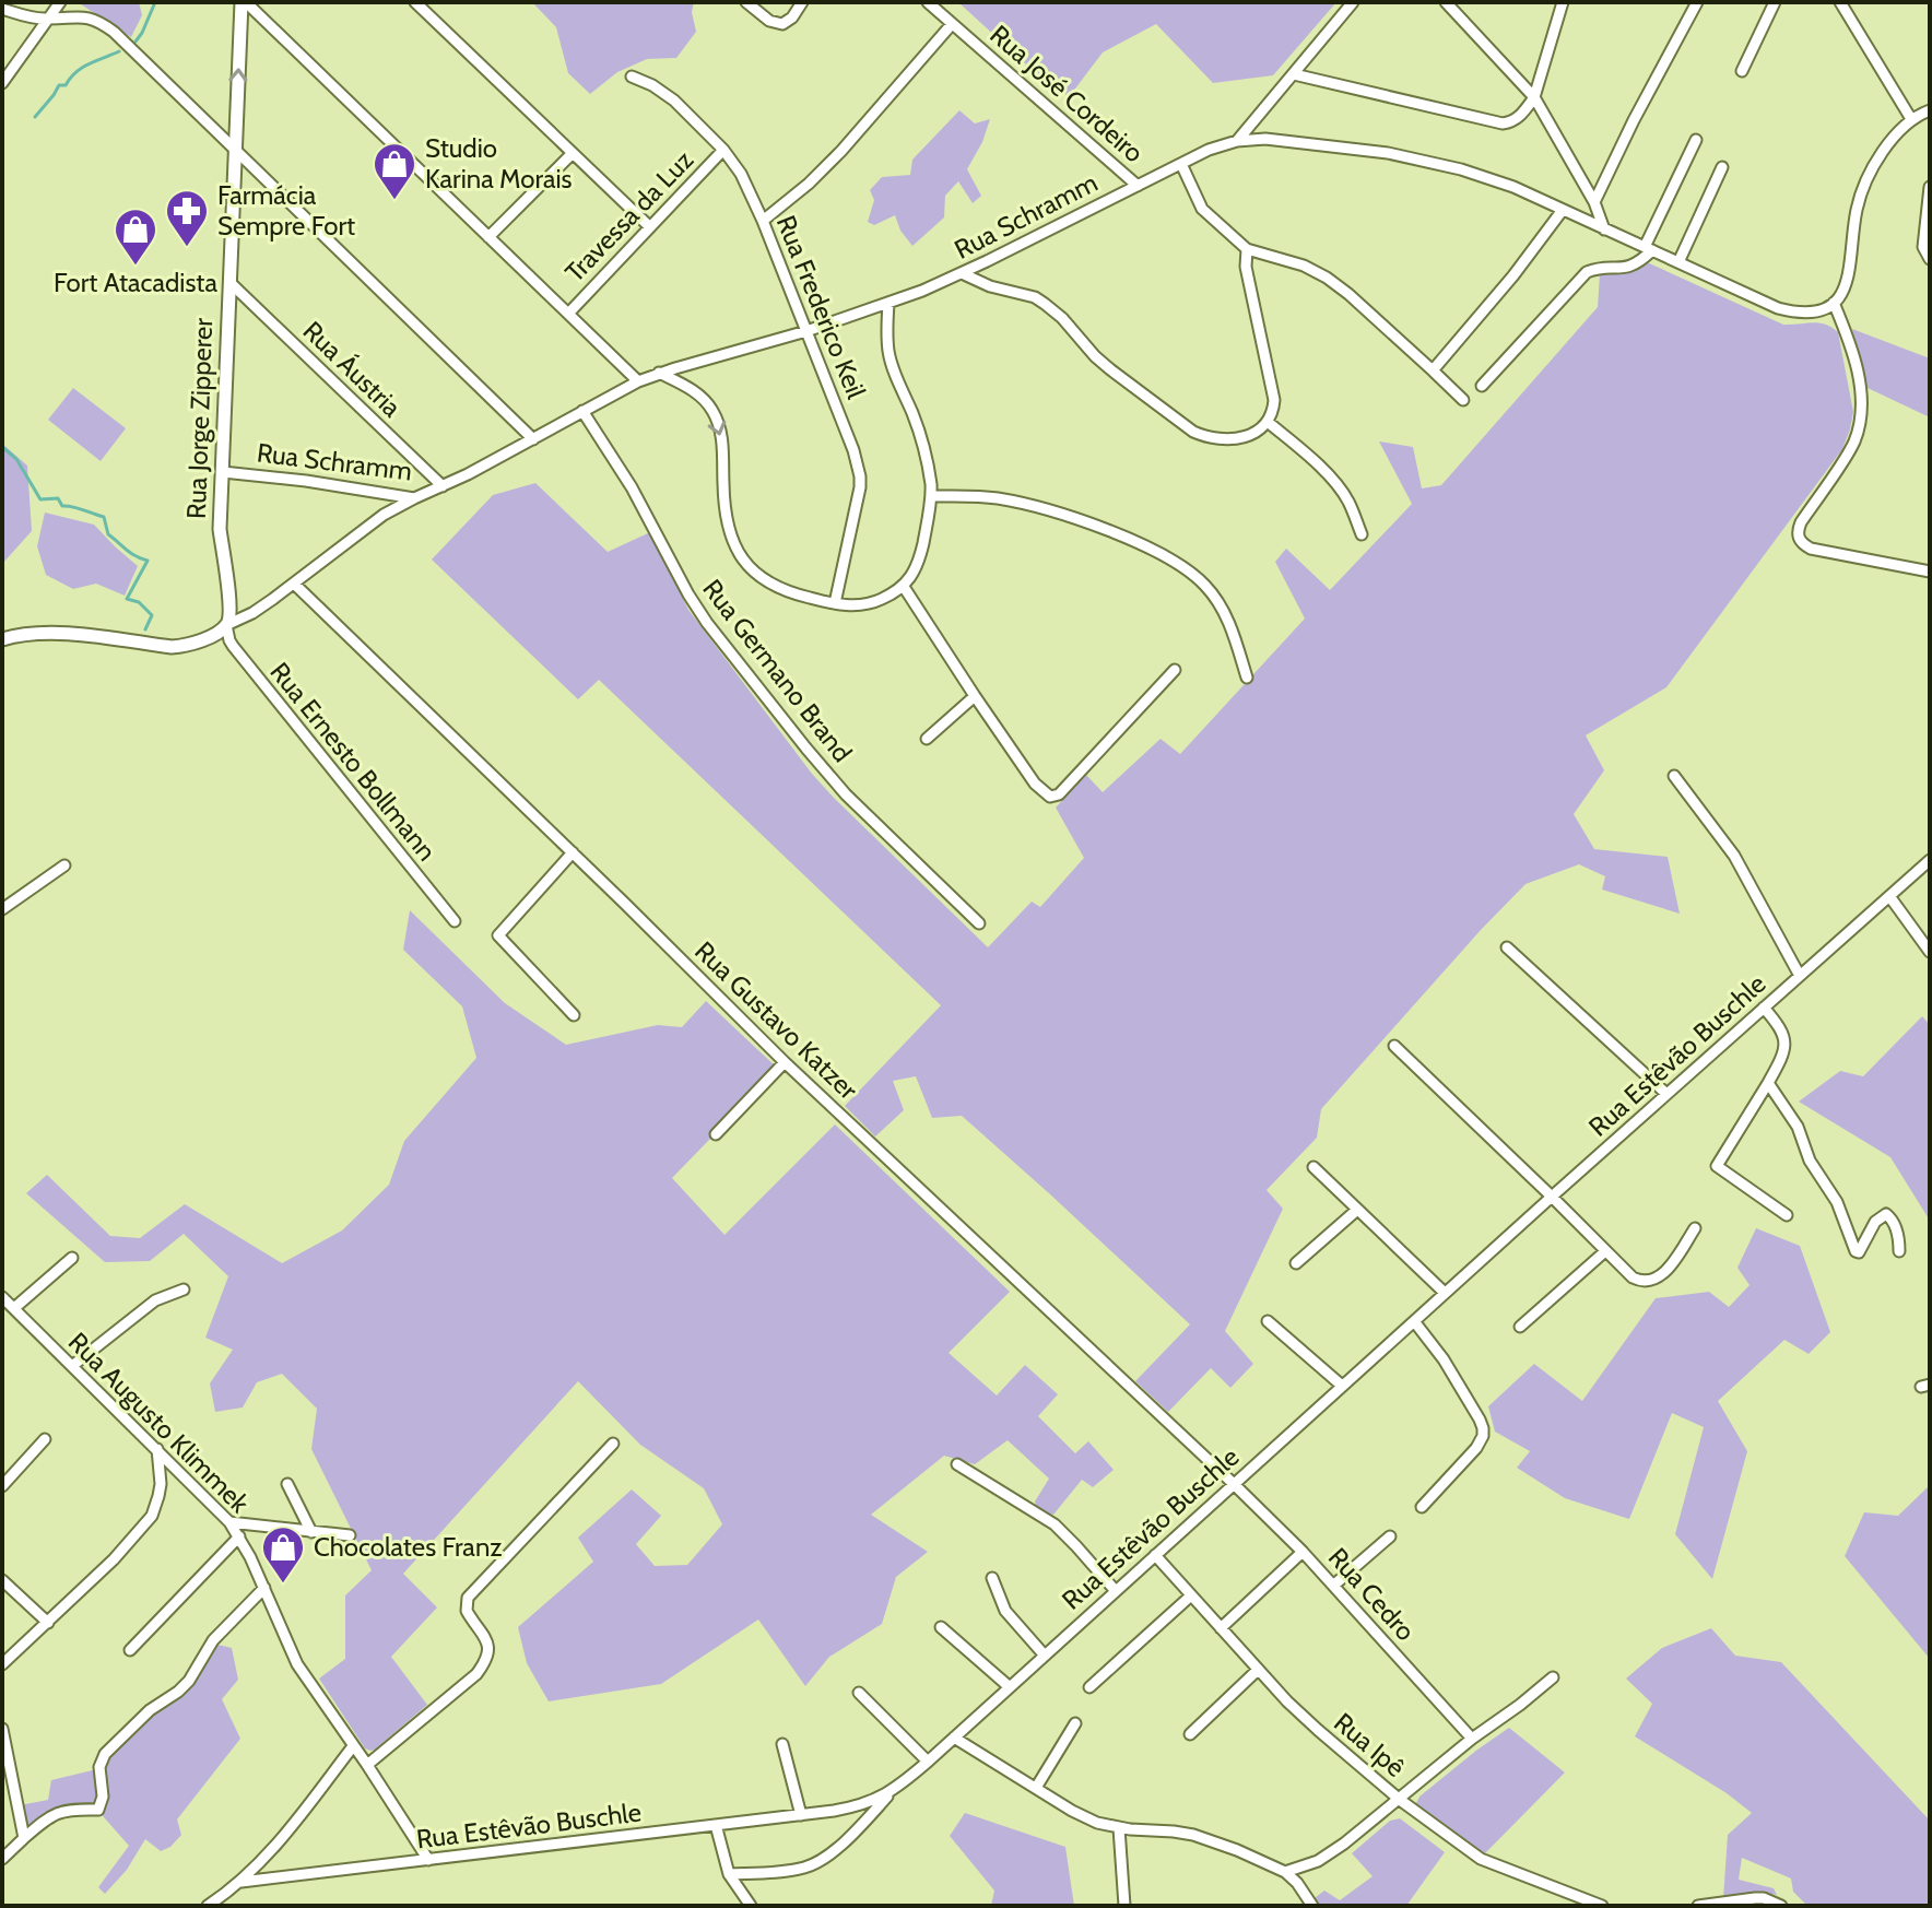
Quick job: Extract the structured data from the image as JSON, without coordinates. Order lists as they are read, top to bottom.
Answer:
{
  "streets": {
    "main road": ["Rua Jorge Zipperer"],
    "street": [
      "Rua José Cordeiro",
      "Travessa da Luz",
      "Rua Schramm",
      "Rua Frederico Keil",
      "Rua Áustria",
      "Rua Germano Brand",
      "Rua Ernesto Bollmann",
      "Rua Gustavo Katzer",
      "Rua Estêvão Buschle",
      "Rua Augusto Klimmek",
      "Rua Cedro",
      "Rua Ipê"
    ]
  },
  "crossings": [
    ["Rua José Cordeiro", "Rua Schramm"],
    ["Travessa da Luz", "Rua Frederico Keil"],
    ["Rua Schramm", "Rua Frederico Keil"],
    ["Rua Schramm", "Rua Áustria"],
    ["Rua Schramm", "Rua Jorge Zipperer"],
    ["Rua Schramm", "Rua Germano Brand"],
    ["Rua Áustria", "Rua Jorge Zipperer"],
    ["Rua Jorge Zipperer", "Rua Ernesto Bollmann"],
    ["Rua Gustavo Katzer", "Rua Estêvão Buschle"],
    ["Rua Gustavo Katzer", "Rua Cedro"],
    ["Rua Estêvão Buschle", "Rua Augusto Klimmek"],
    ["Rua Estêvão Buschle", "Rua Cedro"],
    ["Rua Estêvão Buschle", "Rua Ipê"]
  ],
  "places": {
    "shop": ["Studio Karina Morais", "Fort Atacadista", "Chocolates Franz"],
    "pharmacy": ["Farmácia Sempre Fort"]
  }
}
